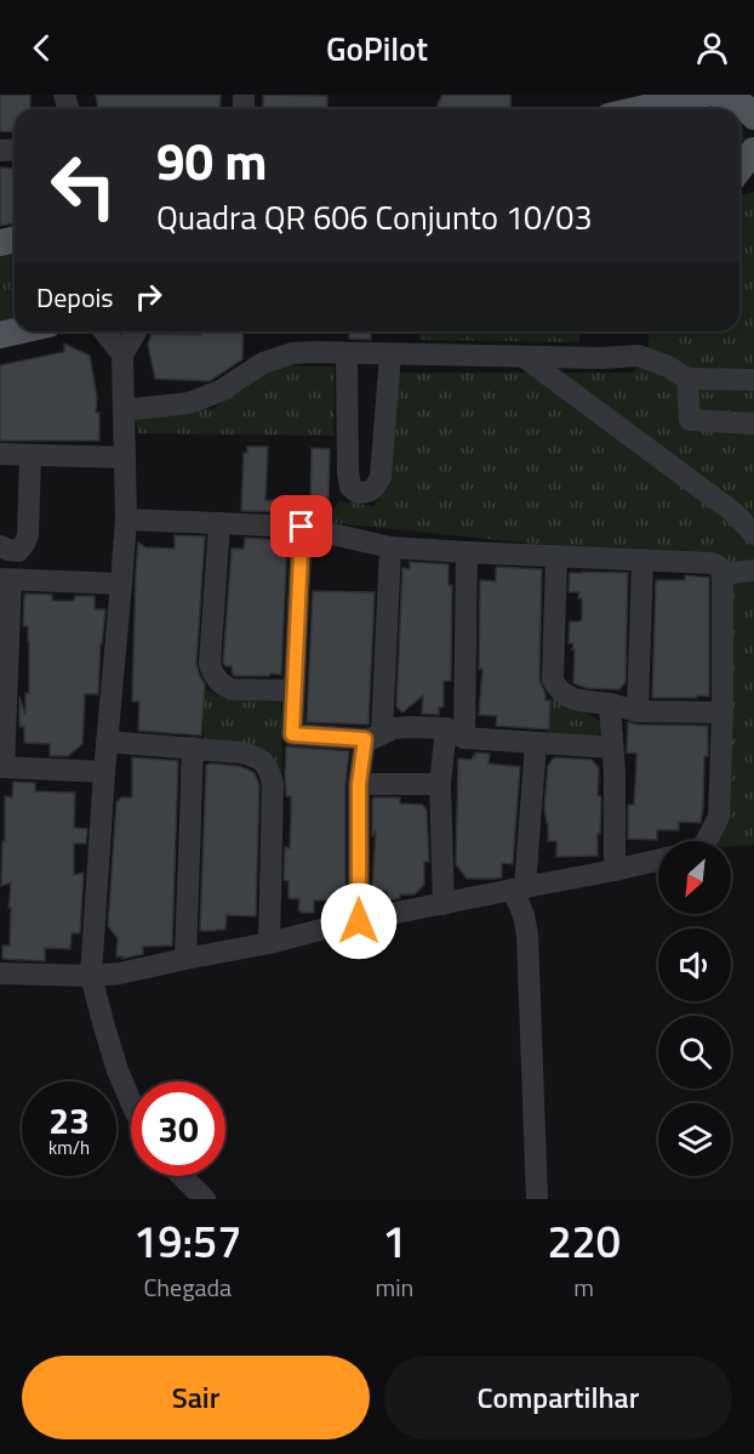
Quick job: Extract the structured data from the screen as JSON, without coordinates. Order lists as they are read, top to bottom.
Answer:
{
  "north": "bottom left",
  "page": {
    "header": "GoPilot",
    "turn": ["90 m", "Quadra QR 606 Conjunto 10/03"],
    "then": "Depois",
    "speed": "23 km/h",
    "limit": "30",
    "eta": [
      "19:57",
      "Chegada",
      "1",
      "min",
      "220",
      "m"
    ],
    "buttons": ["Sair", "Compartilhar"]
  }
}
